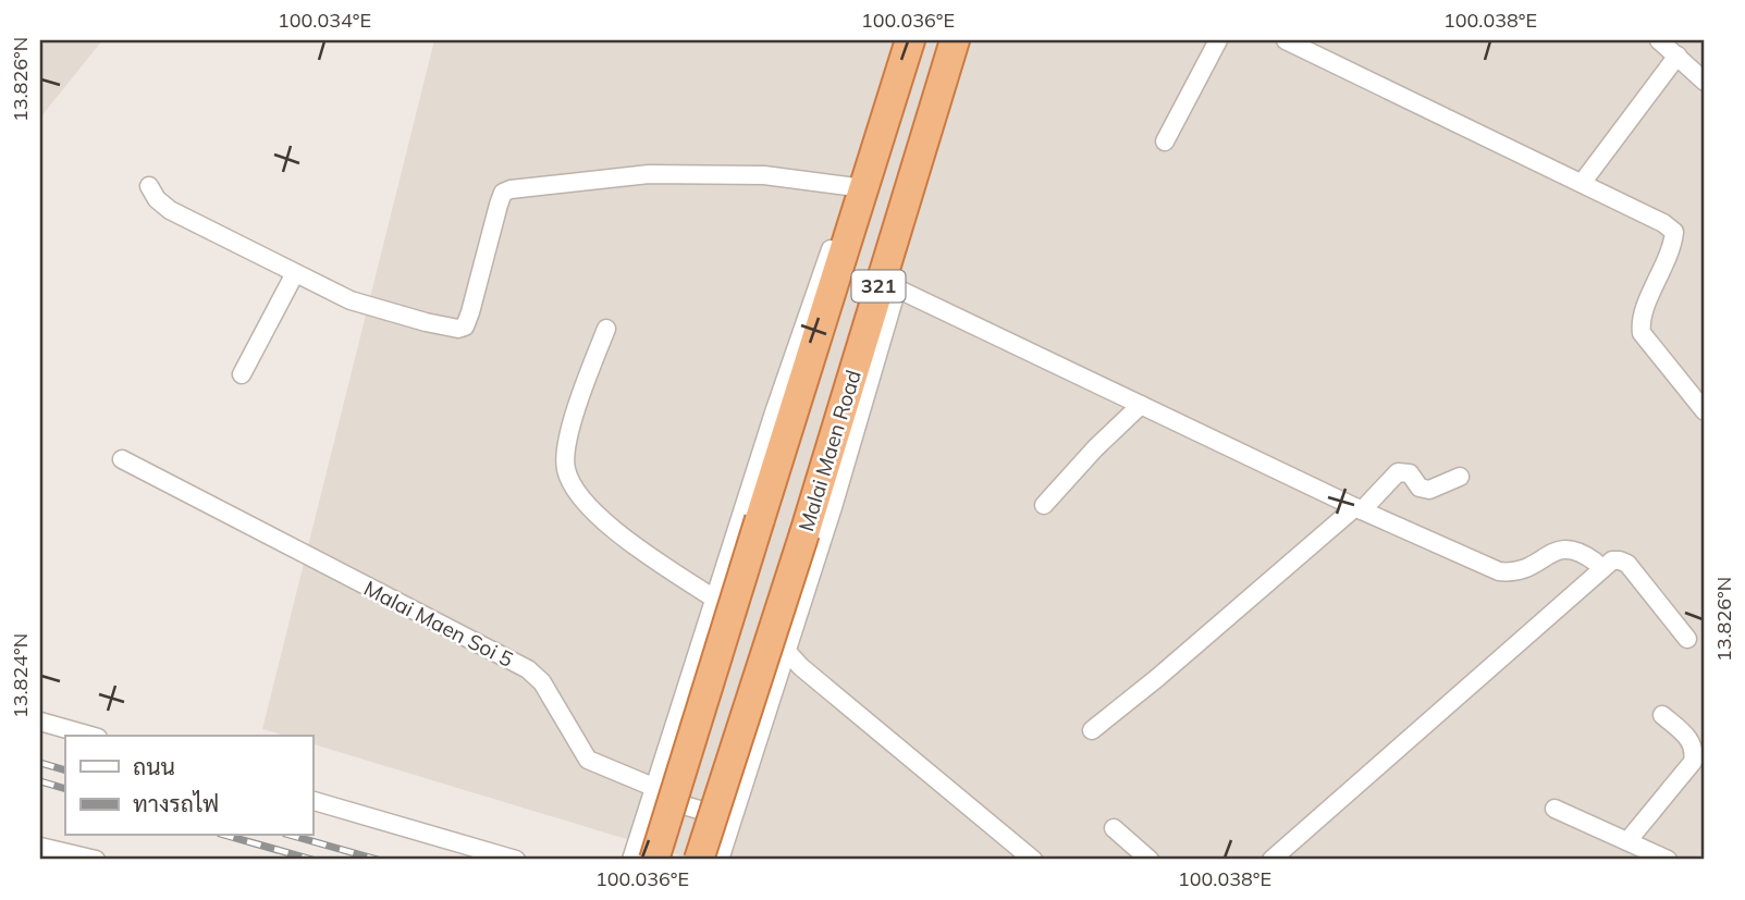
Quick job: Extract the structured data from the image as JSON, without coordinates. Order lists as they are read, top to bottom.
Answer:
{
  "streets": {
    "highway": ["321", "Malai Maen Road"],
    "street": ["Malai Maen Soi 5"]
  },
  "legend": ["ถนน", "ทางรถไฟ"],
  "coordinates": [
    "100.034°E",
    "100.036°E",
    "100.038°E",
    "13.826°N",
    "13.824°N"
  ]
}
